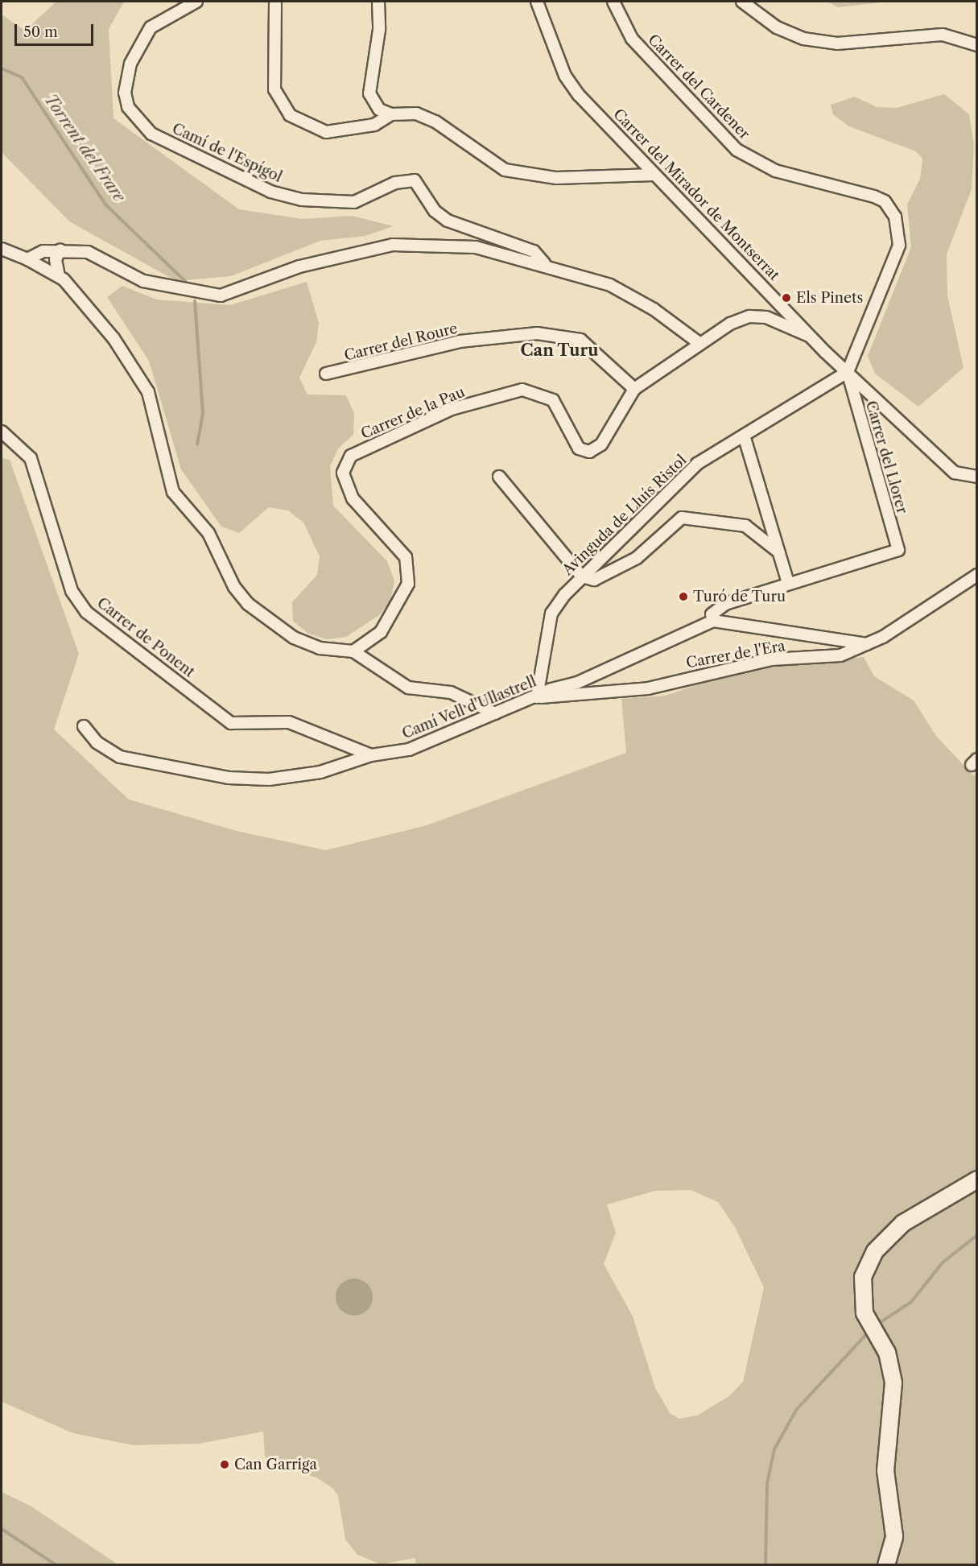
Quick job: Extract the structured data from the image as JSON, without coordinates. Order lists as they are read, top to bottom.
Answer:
{
  "streets": {
    "street": [
      "Carrer del Cardener",
      "Camí de l'Espígol",
      "Carrer del Mirador de Montserrat",
      "Carrer del Roure",
      "Carrer de la Pau",
      "Carrer del Llorer",
      "Avinguda de Lluís Ristol",
      "Carrer de Ponent",
      "Carrer de l'Era",
      "Camí Vell d'Ullastrell"
    ]
  },
  "crossings": [
    ["Carrer del Cardener", "Carrer del Mirador de Montserrat"],
    ["Carrer del Cardener", "Carrer del Llorer"],
    ["Carrer del Cardener", "Avinguda de Lluís Ristol"],
    ["Carrer del Mirador de Montserrat", "Carrer de la Pau"],
    ["Carrer del Mirador de Montserrat", "Carrer del Llorer"],
    ["Carrer del Mirador de Montserrat", "Avinguda de Lluís Ristol"],
    ["Carrer del Roure", "Carrer de la Pau"],
    ["Carrer del Llorer", "Avinguda de Lluís Ristol"],
    ["Avinguda de Lluís Ristol", "Carrer de l'Era"],
    ["Avinguda de Lluís Ristol", "Camí Vell d'Ullastrell"],
    ["Carrer de Ponent", "Camí Vell d'Ullastrell"],
    ["Carrer de l'Era", "Camí Vell d'Ullastrell"]
  ],
  "districts": ["Can Turu"],
  "water": ["Torrent del Frare"],
  "places": ["Els Pinets", "Turó de Turu", "Can Garriga"],
  "scale_bar": "50 m"
}
